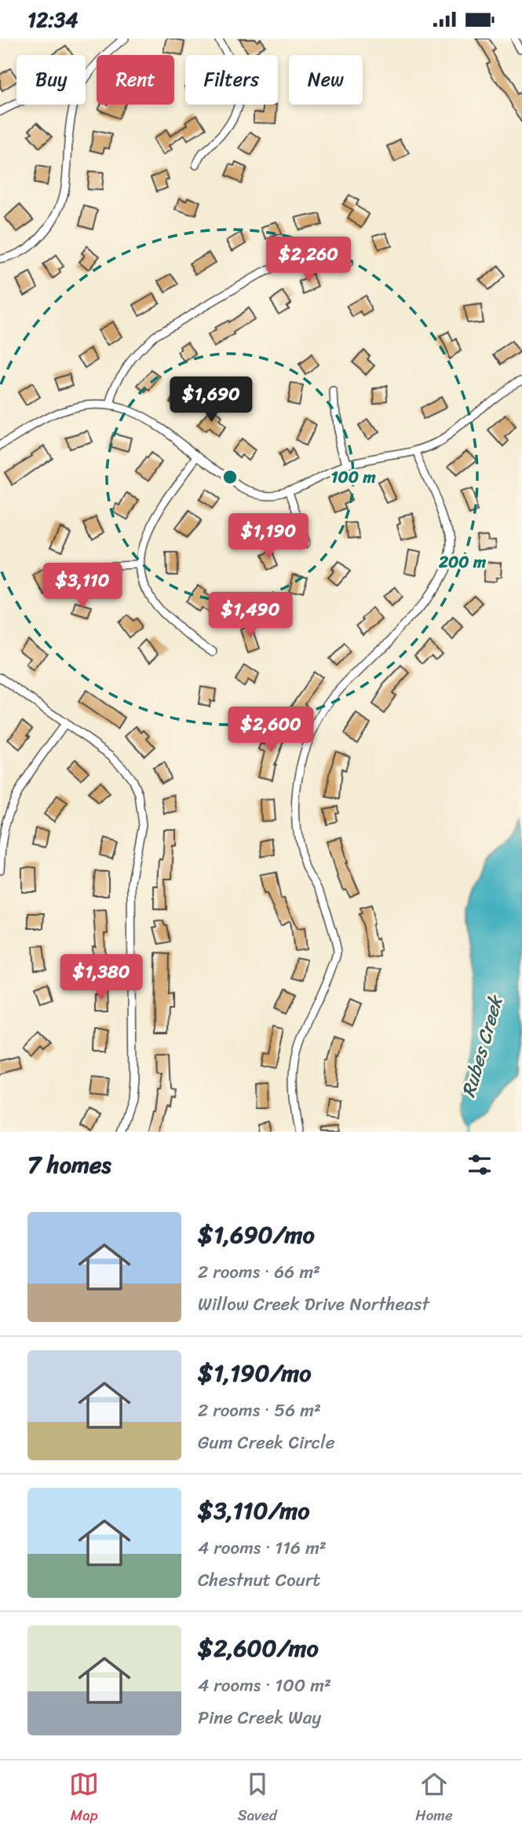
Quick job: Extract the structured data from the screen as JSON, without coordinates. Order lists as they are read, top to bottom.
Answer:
{
  "water": ["Rubes Creek"],
  "page": {
    "status": "12:34",
    "chip": [
      "Buy",
      "Rent",
      "Filters",
      "New"
    ],
    "price": [
      "$2,260",
      "$1,690",
      "$1,190",
      "$3,110",
      "$1,490",
      "$2,600",
      "$1,380"
    ],
    "heading": "7 homes",
    "list": [
      {
        "name": "$1,690/mo",
        "note": "2 rooms · 66 m² · Willow Creek Drive Northeast"
      },
      {
        "name": "$1,190/mo",
        "note": "2 rooms · 56 m² · Gum Creek Circle"
      },
      {
        "name": "$3,110/mo",
        "note": "4 rooms · 116 m² · Chestnut Court"
      },
      {
        "name": "$2,600/mo",
        "note": "4 rooms · 100 m² · Pine Creek Way"
      }
    ],
    "tabs": ["Map", "Saved", "Home"]
  },
  "rings": ["100 m", "200 m"]
}
